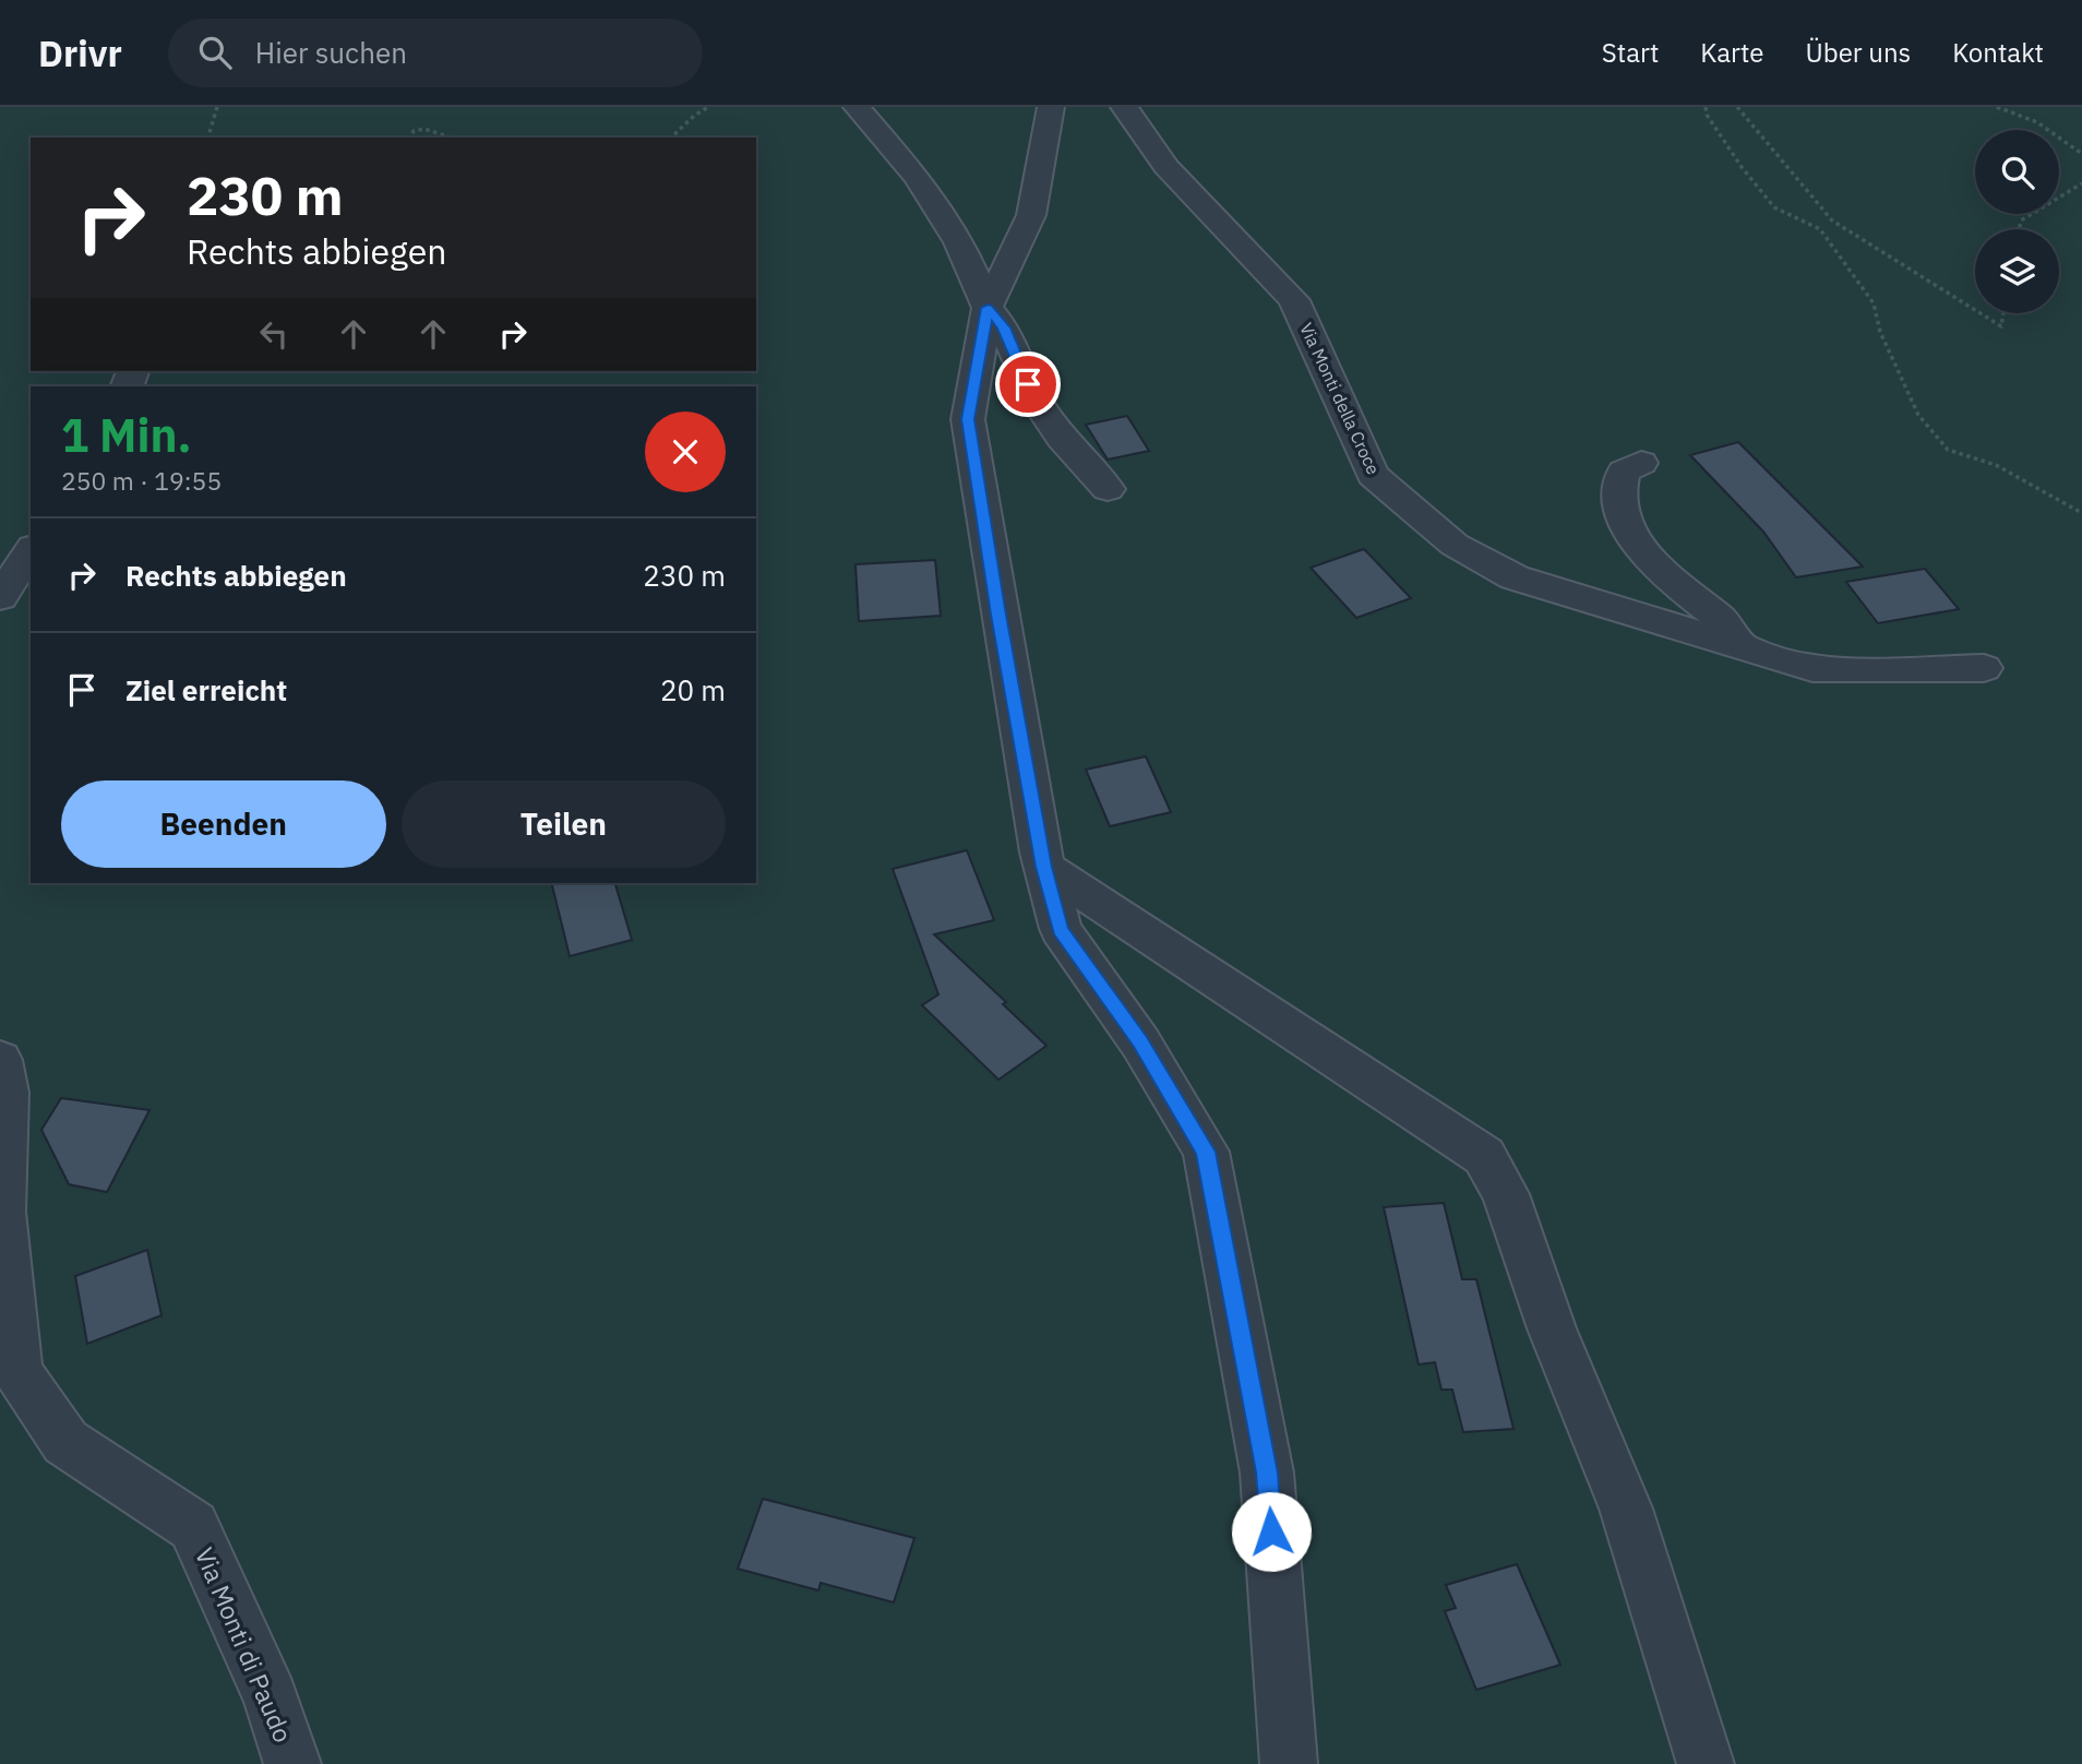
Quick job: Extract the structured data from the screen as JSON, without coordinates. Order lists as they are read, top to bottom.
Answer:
{
  "streets": {
    "street": ["Via Monti della Croce", "Via Monti di Paudo"]
  },
  "page": {
    "header": "Drivr",
    "search": "Hier suchen",
    "nav": [
      "Start",
      "Karte",
      "Über uns",
      "Kontakt"
    ],
    "turn": ["230 m", "Rechts abbiegen"],
    "heading": ["1 Min.", "250 m · 19:55"],
    "list": [
      {
        "name": "Rechts abbiegen",
        "value": "230 m"
      },
      {
        "name": "Ziel erreicht",
        "value": "20 m"
      }
    ],
    "buttons": ["Beenden", "Teilen"]
  }
}
